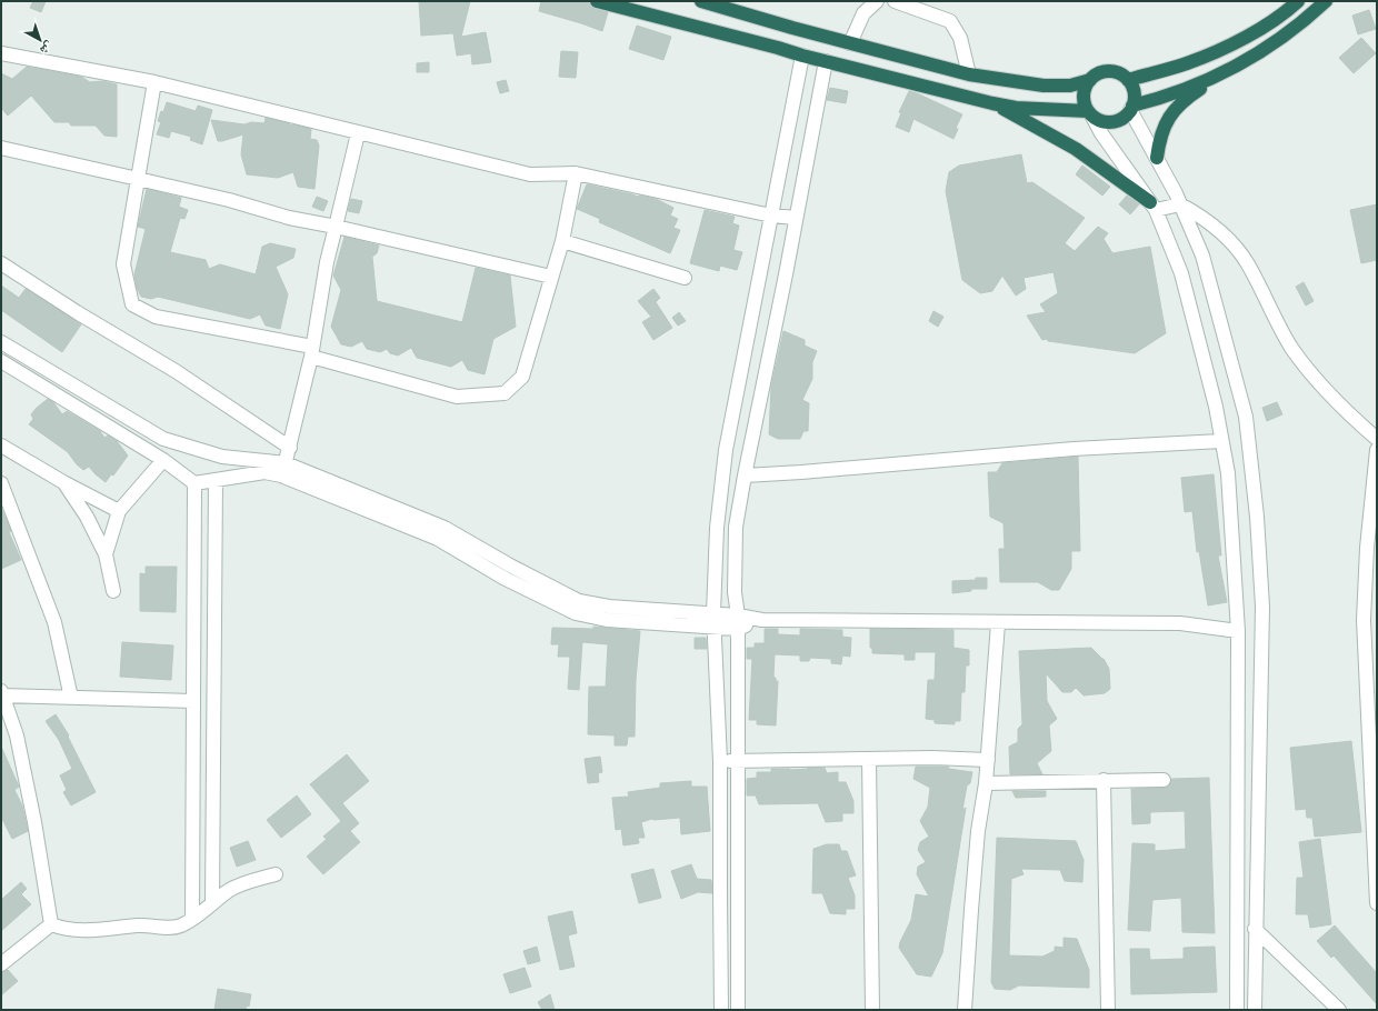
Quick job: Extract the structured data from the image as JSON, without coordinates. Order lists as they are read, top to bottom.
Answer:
{
  "north": "bottom right"
}
